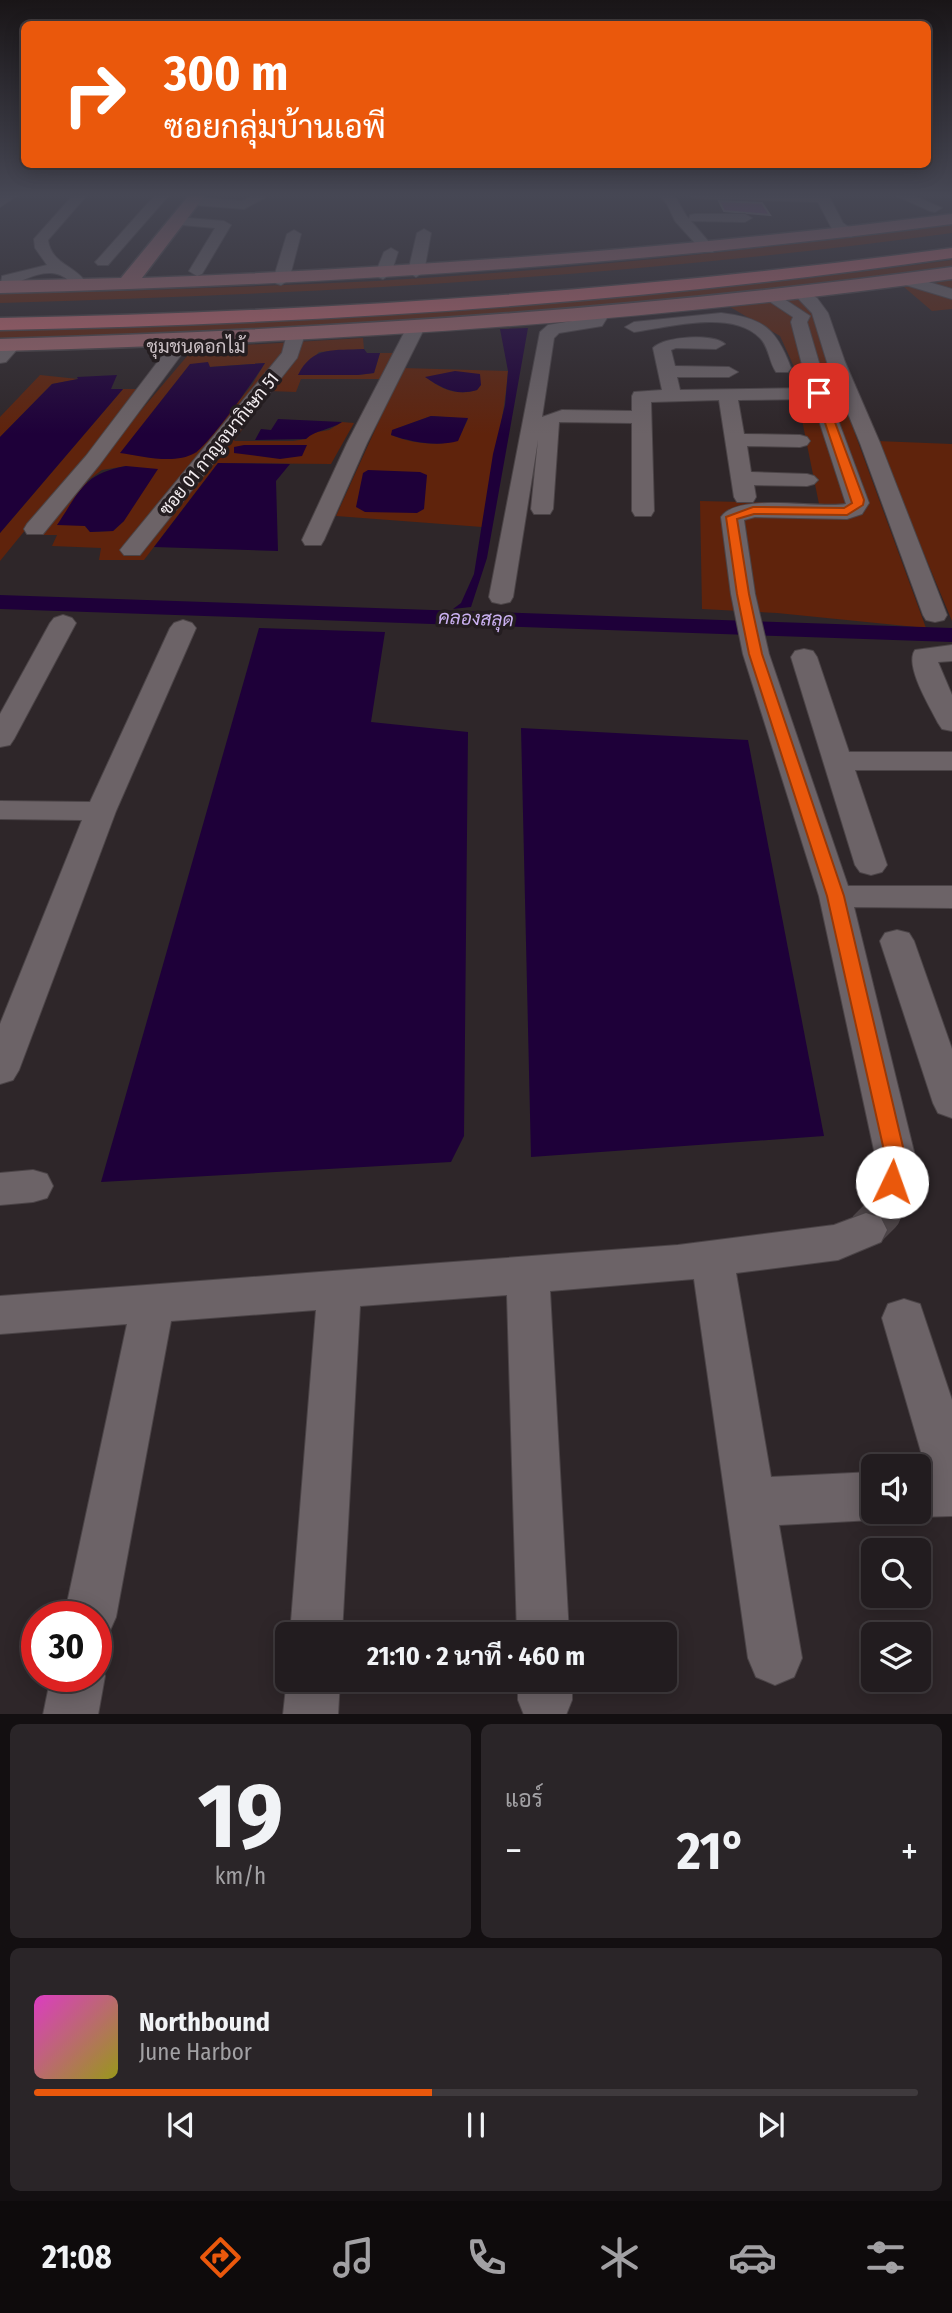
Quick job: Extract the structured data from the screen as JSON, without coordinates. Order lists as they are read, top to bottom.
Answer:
{
  "streets": {
    "street": ["ซอย 01 กาญจนากิเษก 51"]
  },
  "districts": ["ชุมชนดอกไม้"],
  "water": ["คลองสลุด"],
  "page": {
    "turn": ["300 m", "ซอยกลุ่มบ้านเอพี"],
    "limit": "30",
    "trip": "21:10 · 2 นาที · 460 m",
    "tile": [
      ["19", "km/h"],
      "แอร์"
    ],
    "heat": ["−", "21°", "+"],
    "song": ["Northbound", "June Harbor"],
    "tabs": "21:08"
  }
}
